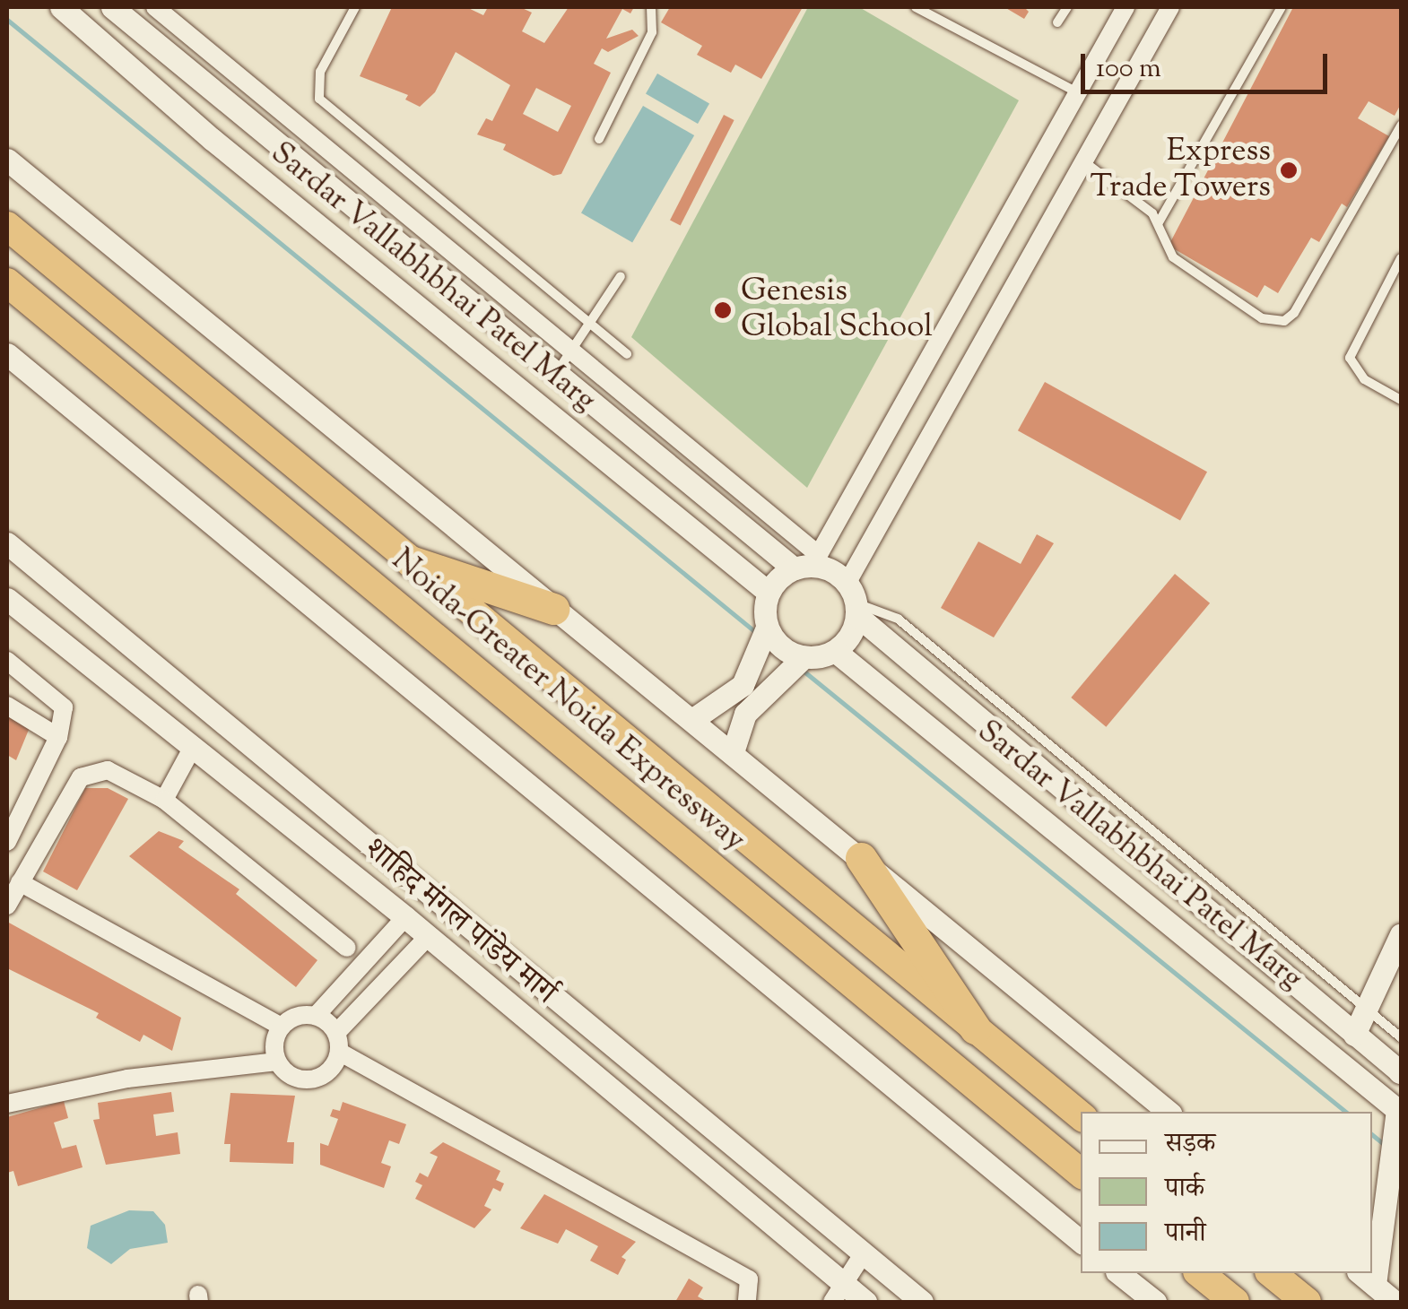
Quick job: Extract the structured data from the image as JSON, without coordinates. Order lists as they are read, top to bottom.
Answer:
{
  "streets": {
    "highway": ["Noida-Greater Noida Expressway"],
    "street": ["Sardar Vallabhbhai Patel Marg", "शाहिद मंगल पांडेय मार्ग"]
  },
  "places": ["Express Trade Towers", "Genesis Global School"],
  "legend": ["सड़क", "पार्क", "पानी"],
  "scale_bar": "100 m"
}
